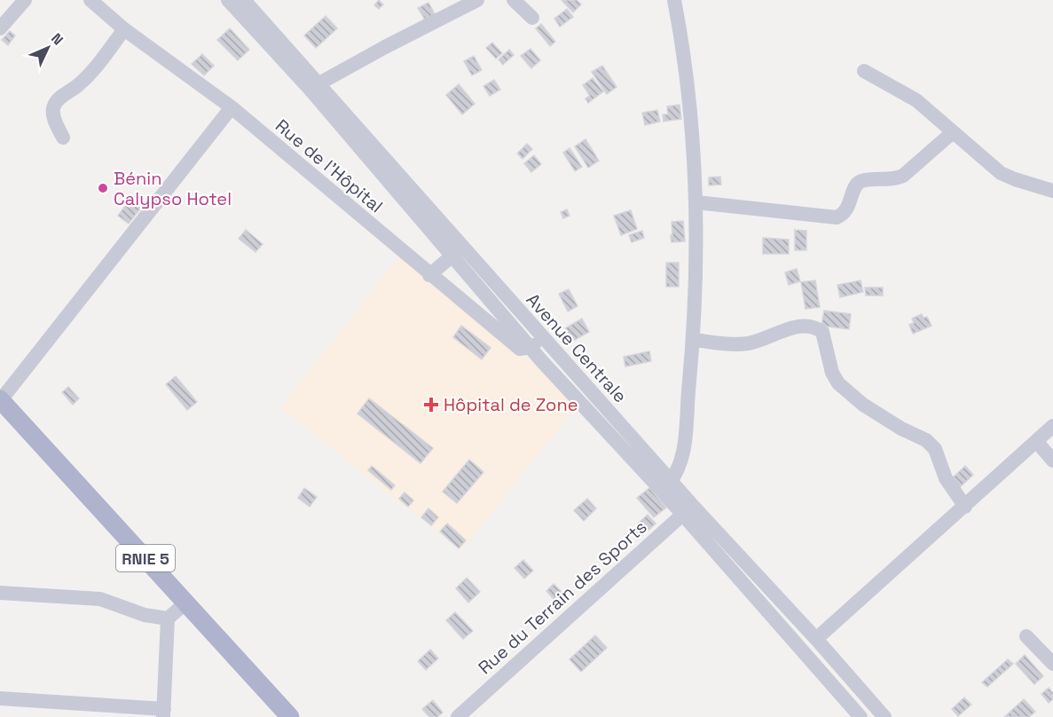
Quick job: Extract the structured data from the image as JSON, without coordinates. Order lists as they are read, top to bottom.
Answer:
{
  "streets": {
    "main road": ["RNIE 5"],
    "street": ["Rue de l'Hôpital", "Avenue Centrale", "Rue du Terrain des Sports"]
  },
  "crossings": [
    ["Rue de l'Hôpital", "Avenue Centrale"],
    ["Avenue Centrale", "Rue du Terrain des Sports"]
  ],
  "places": {
    "other": ["Bénin Calypso Hotel"],
    "health": ["Hôpital de Zone"]
  },
  "north": "top right"
}
